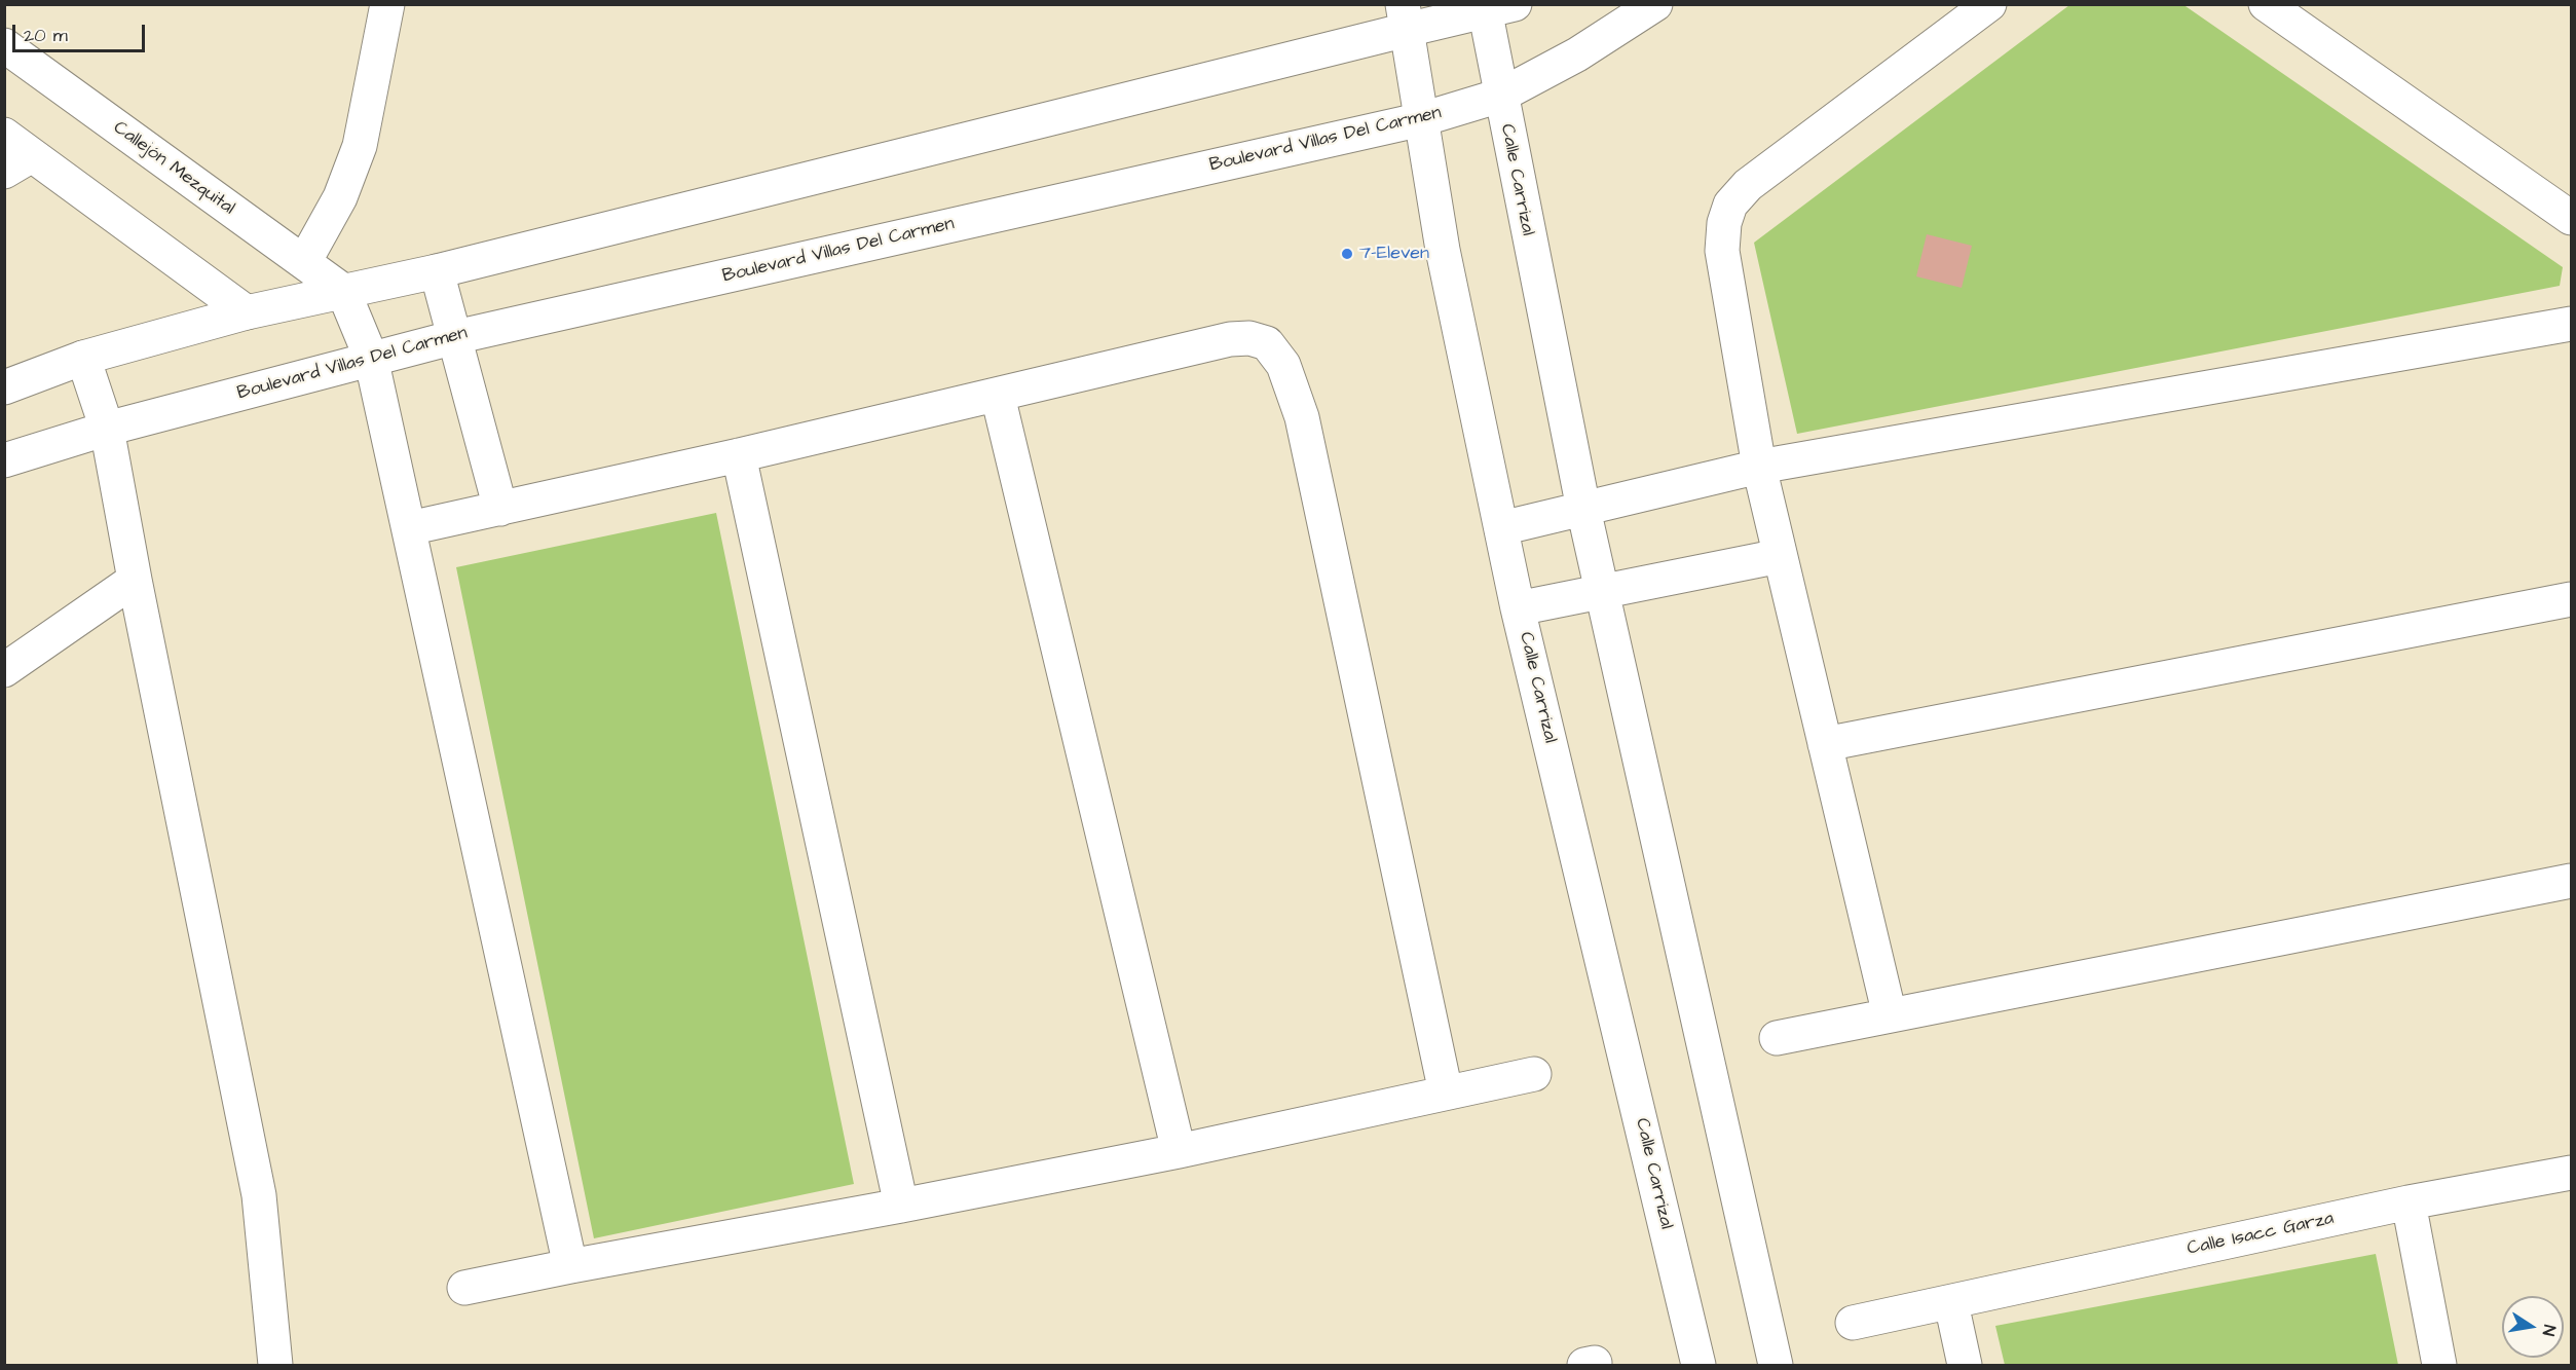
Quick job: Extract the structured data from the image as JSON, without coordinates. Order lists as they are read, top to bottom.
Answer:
{
  "streets": {
    "street": [
      "Boulevard Villas Del Carmen",
      "Callejón Mezquital",
      "Calle Carrizal",
      "Calle Isacc Garza"
    ]
  },
  "crossings": [
    ["Boulevard Villas Del Carmen", "Calle Carrizal"]
  ],
  "places": ["7-Eleven"],
  "scale_bar": "20 m",
  "north": "right"
}
